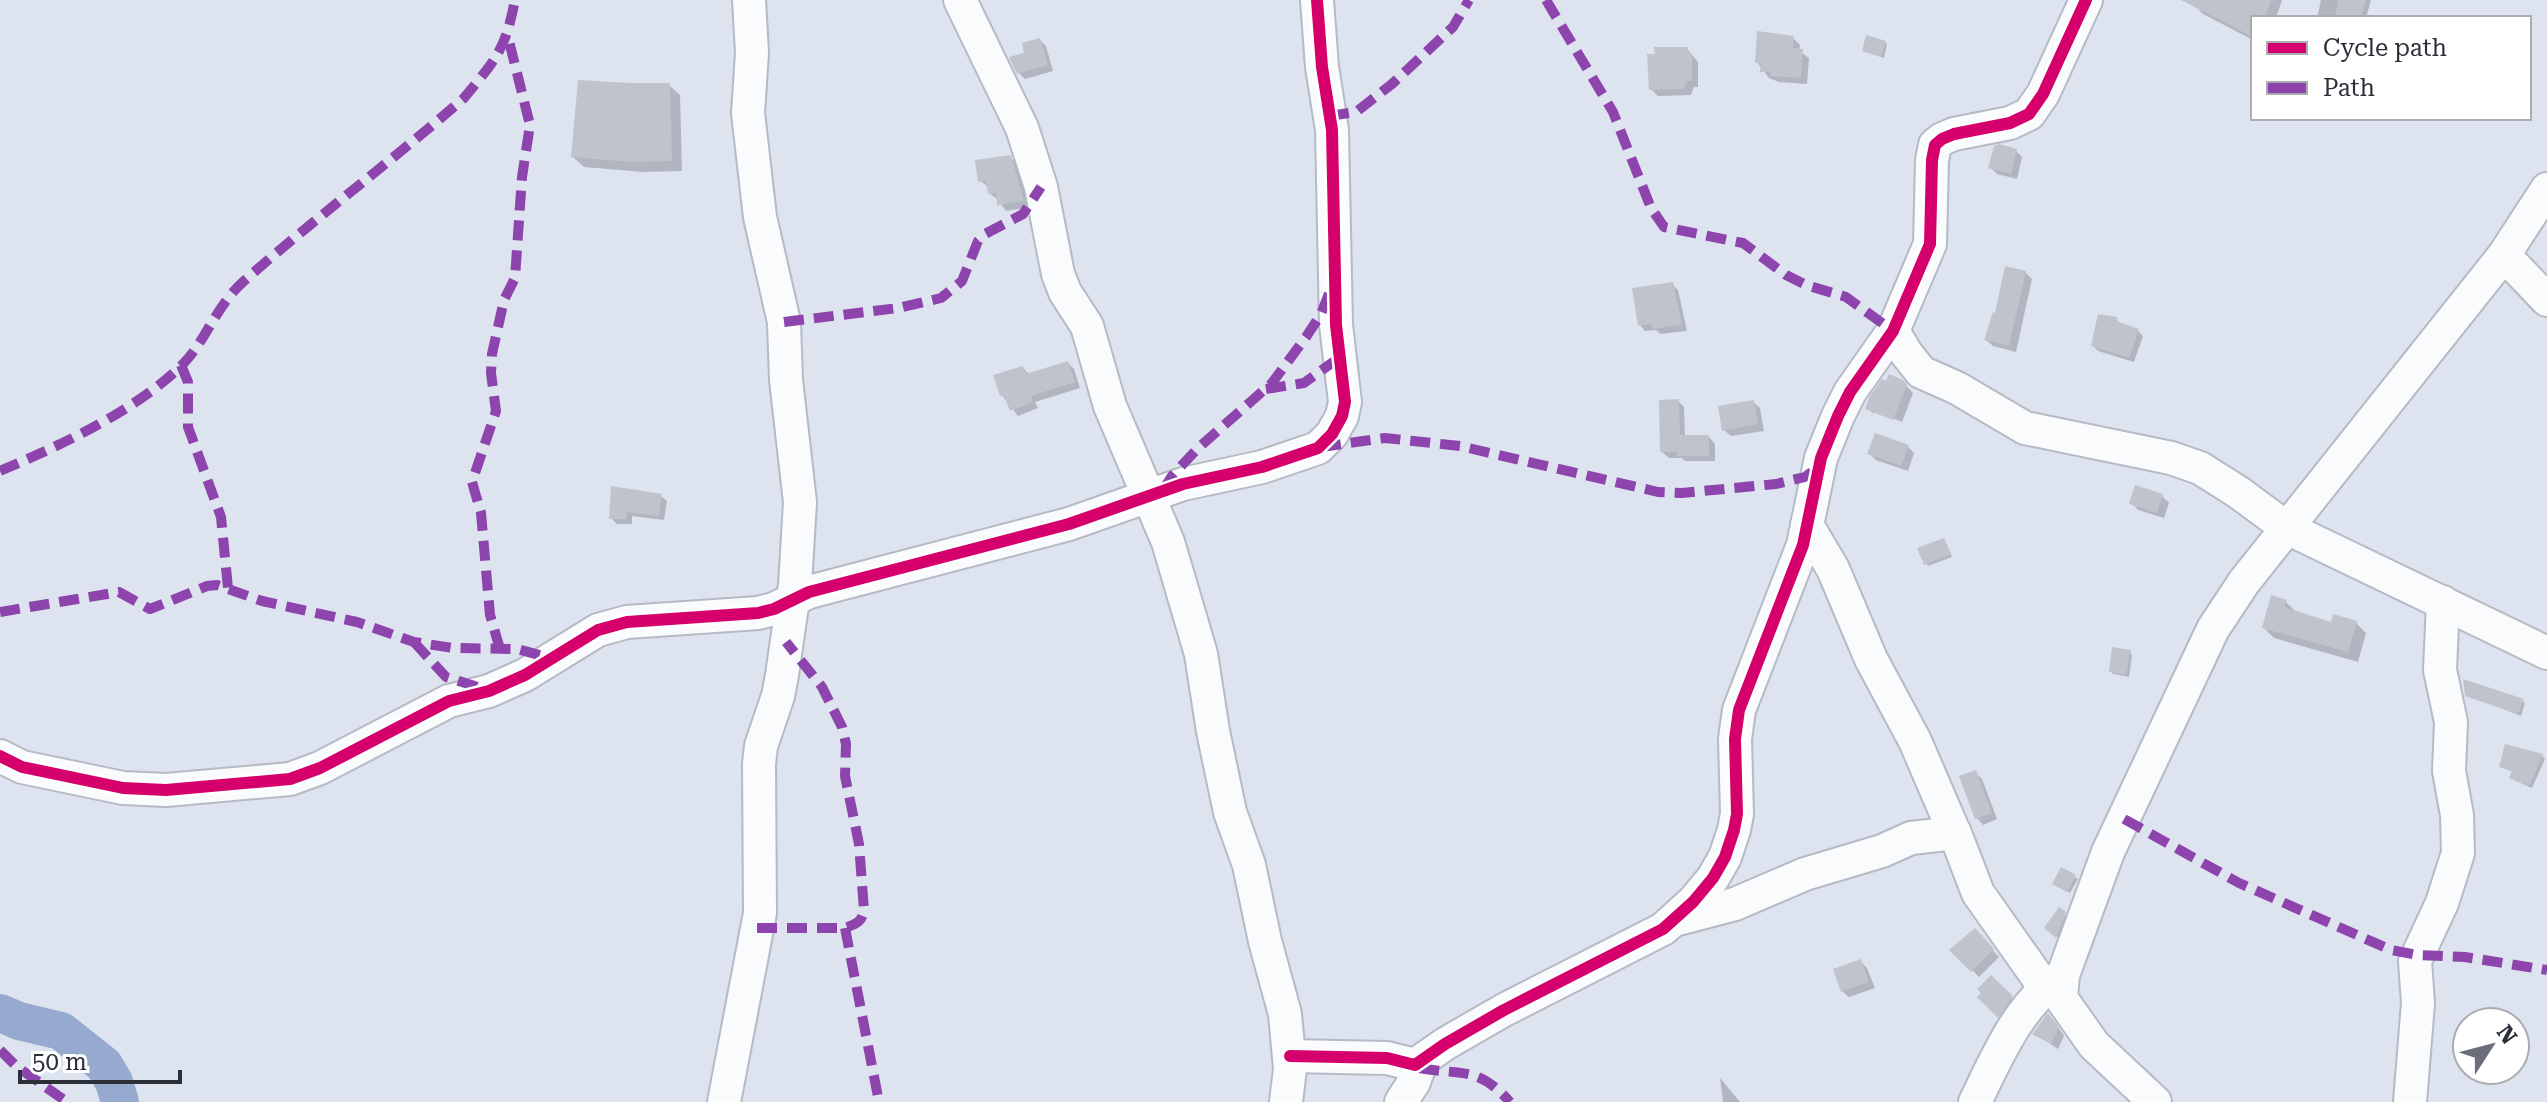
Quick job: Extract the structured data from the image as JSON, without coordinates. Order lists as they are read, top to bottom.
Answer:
{
  "legend": ["Cycle path", "Path"],
  "scale_bar": "50 m",
  "north": "top right"
}
